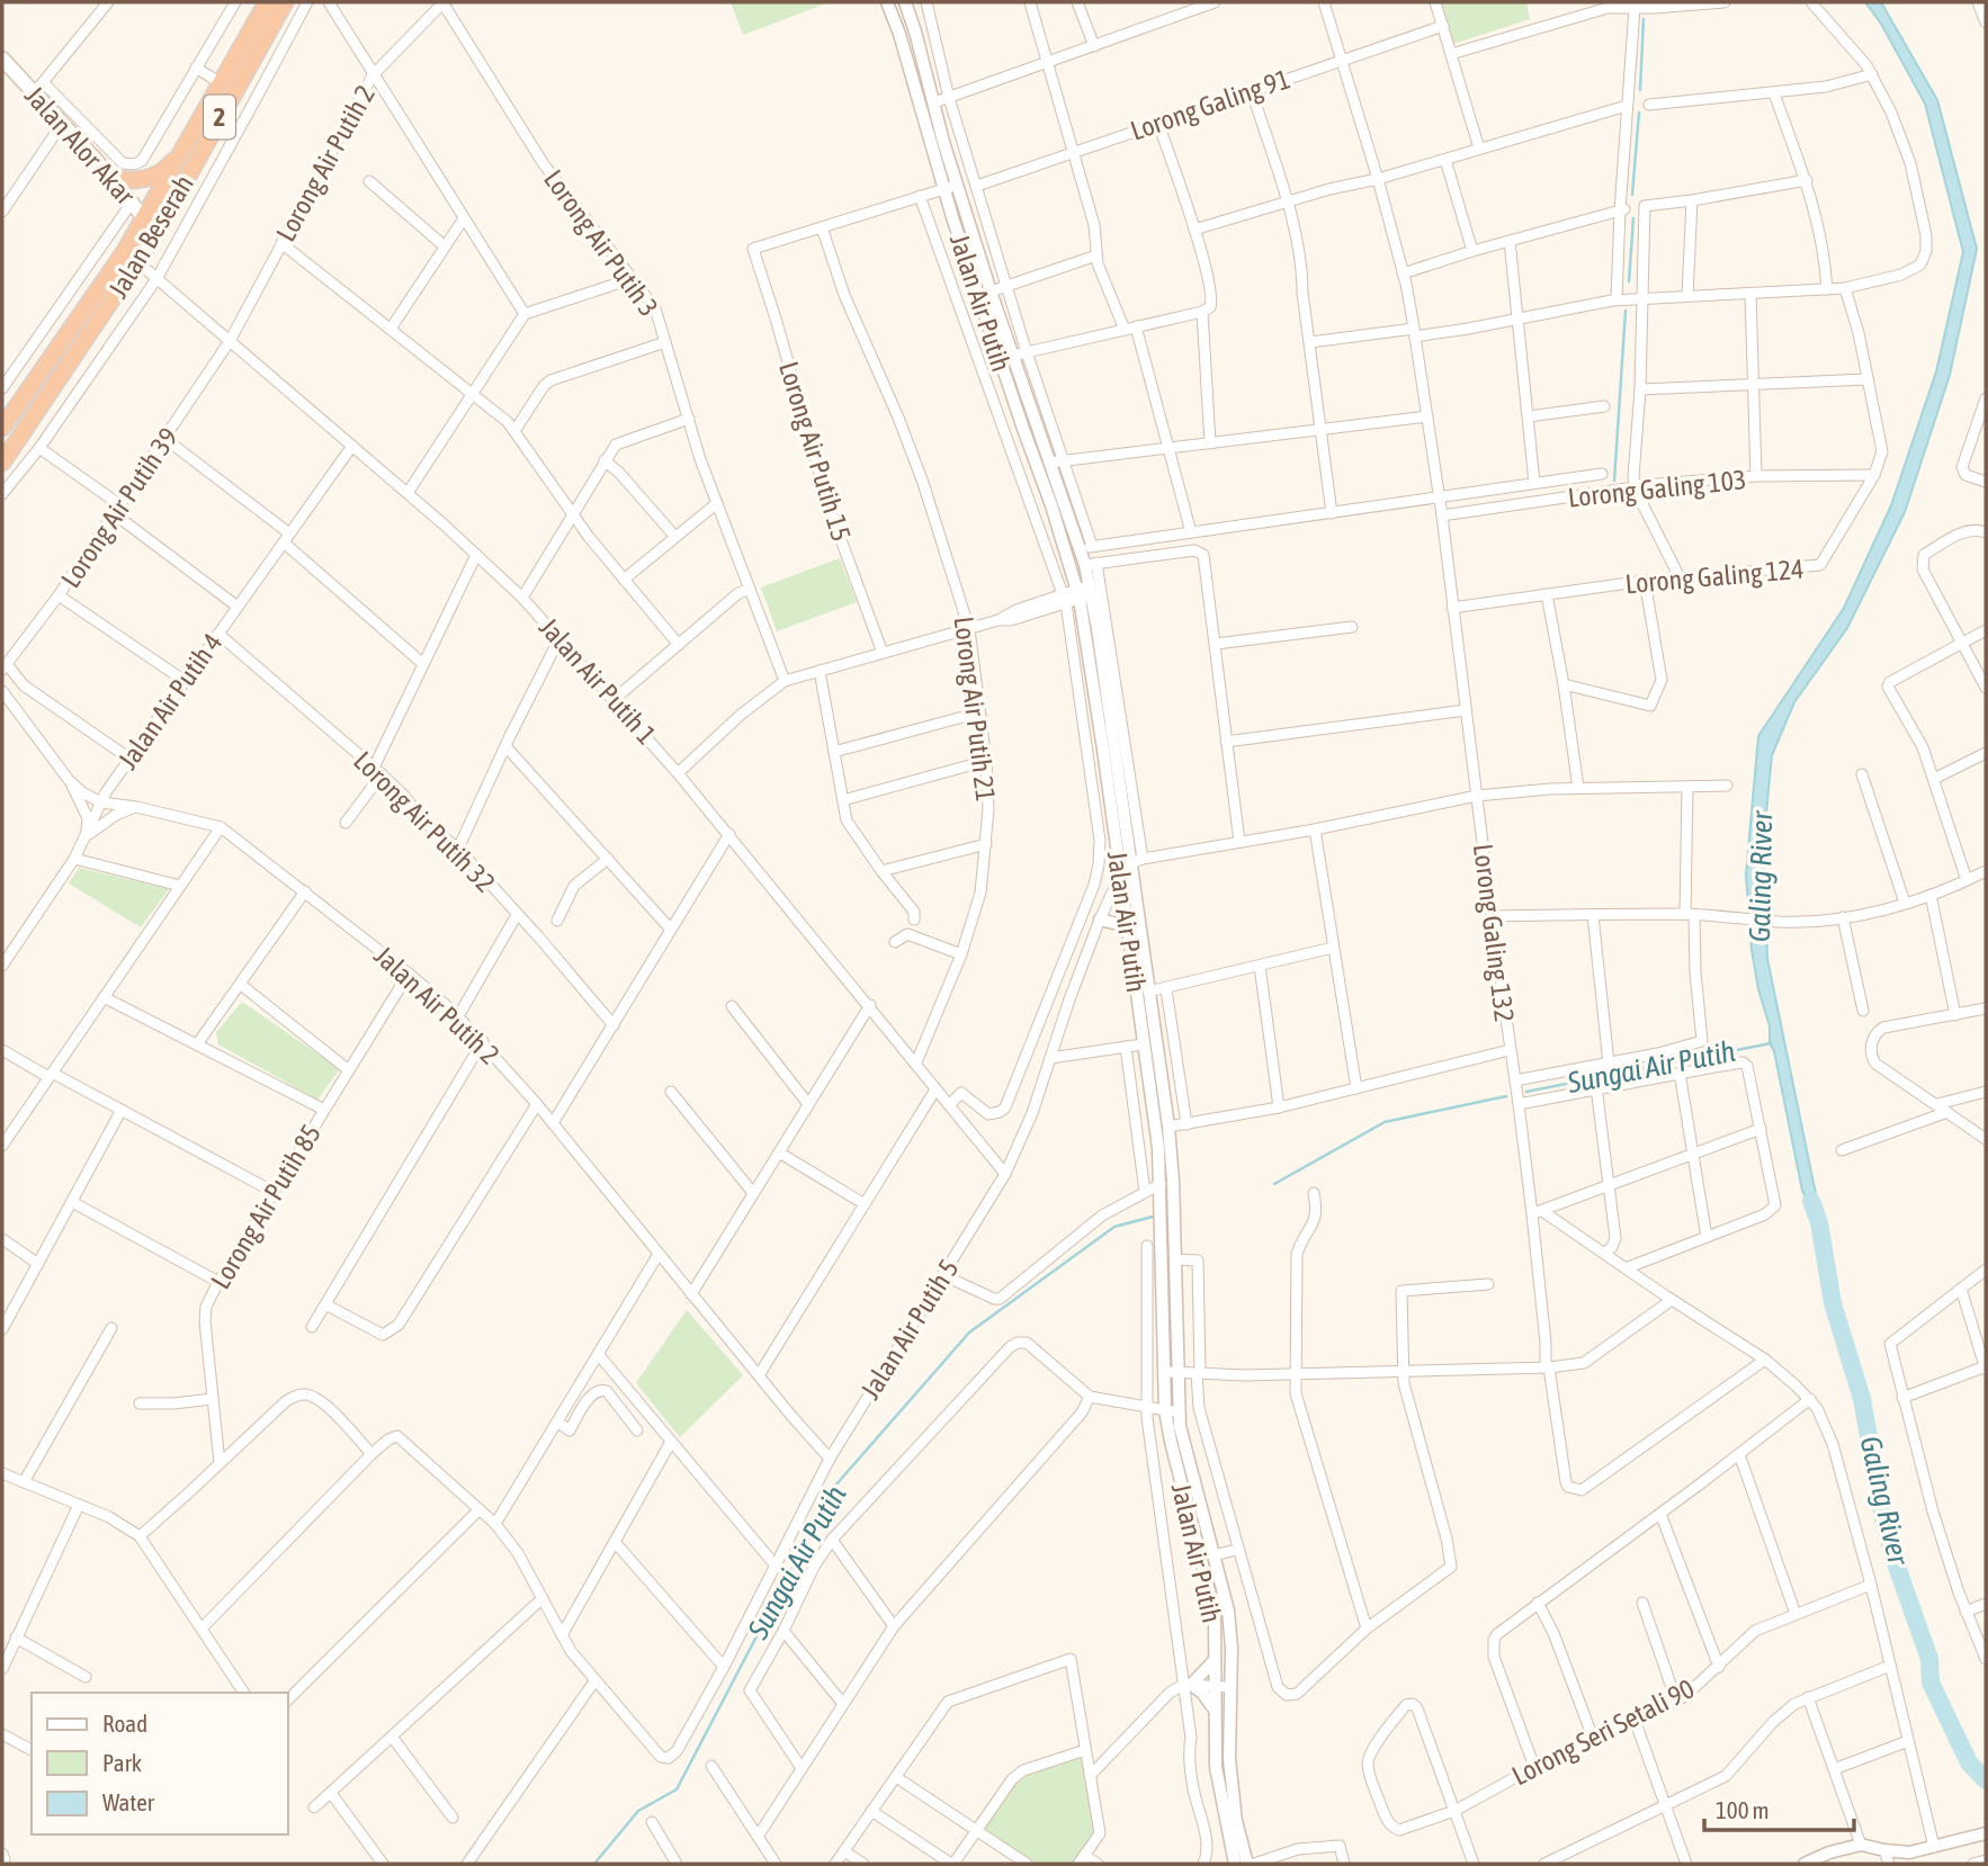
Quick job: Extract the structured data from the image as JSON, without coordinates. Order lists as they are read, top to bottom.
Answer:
{
  "streets": {
    "highway": ["2", "Jalan Beserah"],
    "main road": ["Jalan Alor Akar"],
    "street": [
      "Lorong Galing 91",
      "Lorong Air Putih 2",
      "Lorong Air Putih 3",
      "Jalan Air Putih",
      "Lorong Air Putih 15",
      "Lorong Galing 103",
      "Lorong Air Putih 39",
      "Lorong Galing 124",
      "Jalan Air Putih 1",
      "Jalan Air Putih 4",
      "Lorong Air Putih 21",
      "Lorong Air Putih 32",
      "Lorong Galing 132",
      "Jalan Air Putih 2",
      "Lorong Air Putih 85",
      "Jalan Air Putih 5",
      "Lorong Seri Setali 90"
    ]
  },
  "crossings": [
    ["Lorong Galing 91", "Lorong Galing 132"],
    ["Jalan Alor Akar", "Jalan Beserah"],
    ["Lorong Air Putih 2", "Lorong Air Putih 3"],
    ["Lorong Air Putih 2", "Lorong Air Putih 39"],
    ["Lorong Air Putih 2", "Jalan Air Putih 1"],
    ["Jalan Beserah", "Jalan Air Putih 1"],
    ["Jalan Air Putih", "Jalan Air Putih 5"],
    ["Lorong Air Putih 15", "Lorong Air Putih 21"],
    ["Lorong Galing 103", "Lorong Galing 124"],
    ["Lorong Galing 103", "Lorong Galing 132"],
    ["Lorong Air Putih 39", "Jalan Air Putih 1"],
    ["Lorong Galing 124", "Lorong Galing 132"],
    ["Jalan Air Putih 1", "Jalan Air Putih 4"],
    ["Jalan Air Putih 1", "Lorong Air Putih 21"],
    ["Jalan Air Putih 1", "Jalan Air Putih 5"],
    ["Jalan Air Putih 4", "Lorong Air Putih 32"],
    ["Jalan Air Putih 4", "Jalan Air Putih 2"],
    ["Jalan Air Putih 2", "Lorong Air Putih 85"],
    ["Jalan Air Putih 2", "Jalan Air Putih 5"]
  ],
  "water": ["Galing River", "Sungai Air Putih"],
  "legend": ["Road", "Park", "Water"],
  "scale_bar": "100 m"
}
